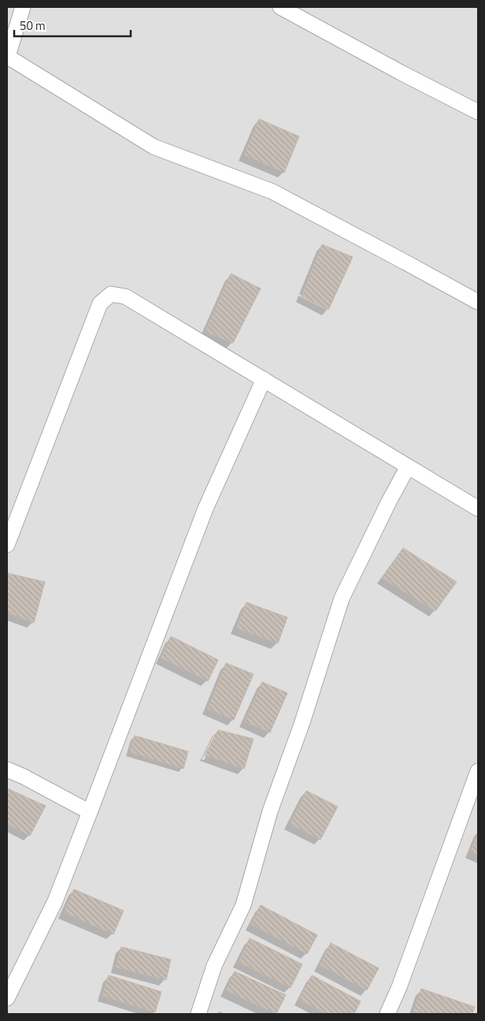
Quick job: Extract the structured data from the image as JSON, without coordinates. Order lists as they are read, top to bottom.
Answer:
{
  "scale_bar": "50 m"
}
